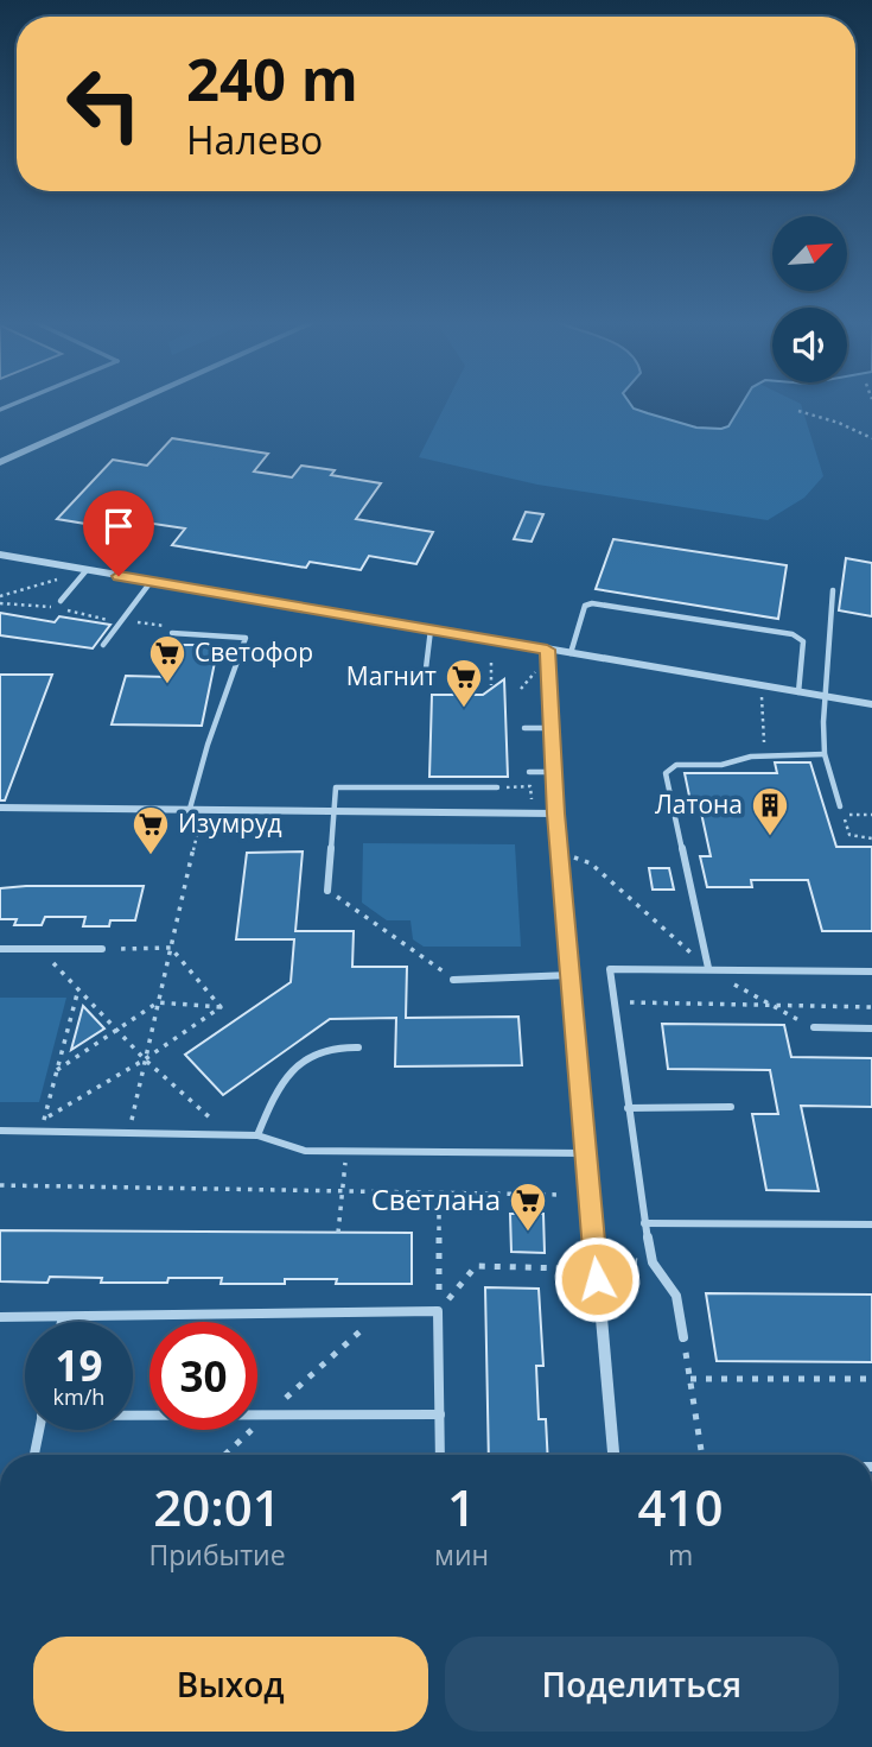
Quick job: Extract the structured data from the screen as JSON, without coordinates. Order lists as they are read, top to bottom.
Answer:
{
  "places": {
    "supermarket": [
      "Светофор",
      "Магнит",
      "Изумруд",
      "Светлана"
    ],
    "building": ["Латона"]
  },
  "north": "top right",
  "page": {
    "turn": ["240 m", "Налево"],
    "speed": "19 km/h",
    "limit": "30",
    "eta": [
      "20:01",
      "Прибытие",
      "1",
      "мин",
      "410",
      "m"
    ],
    "buttons": ["Выход", "Поделиться"]
  }
}
